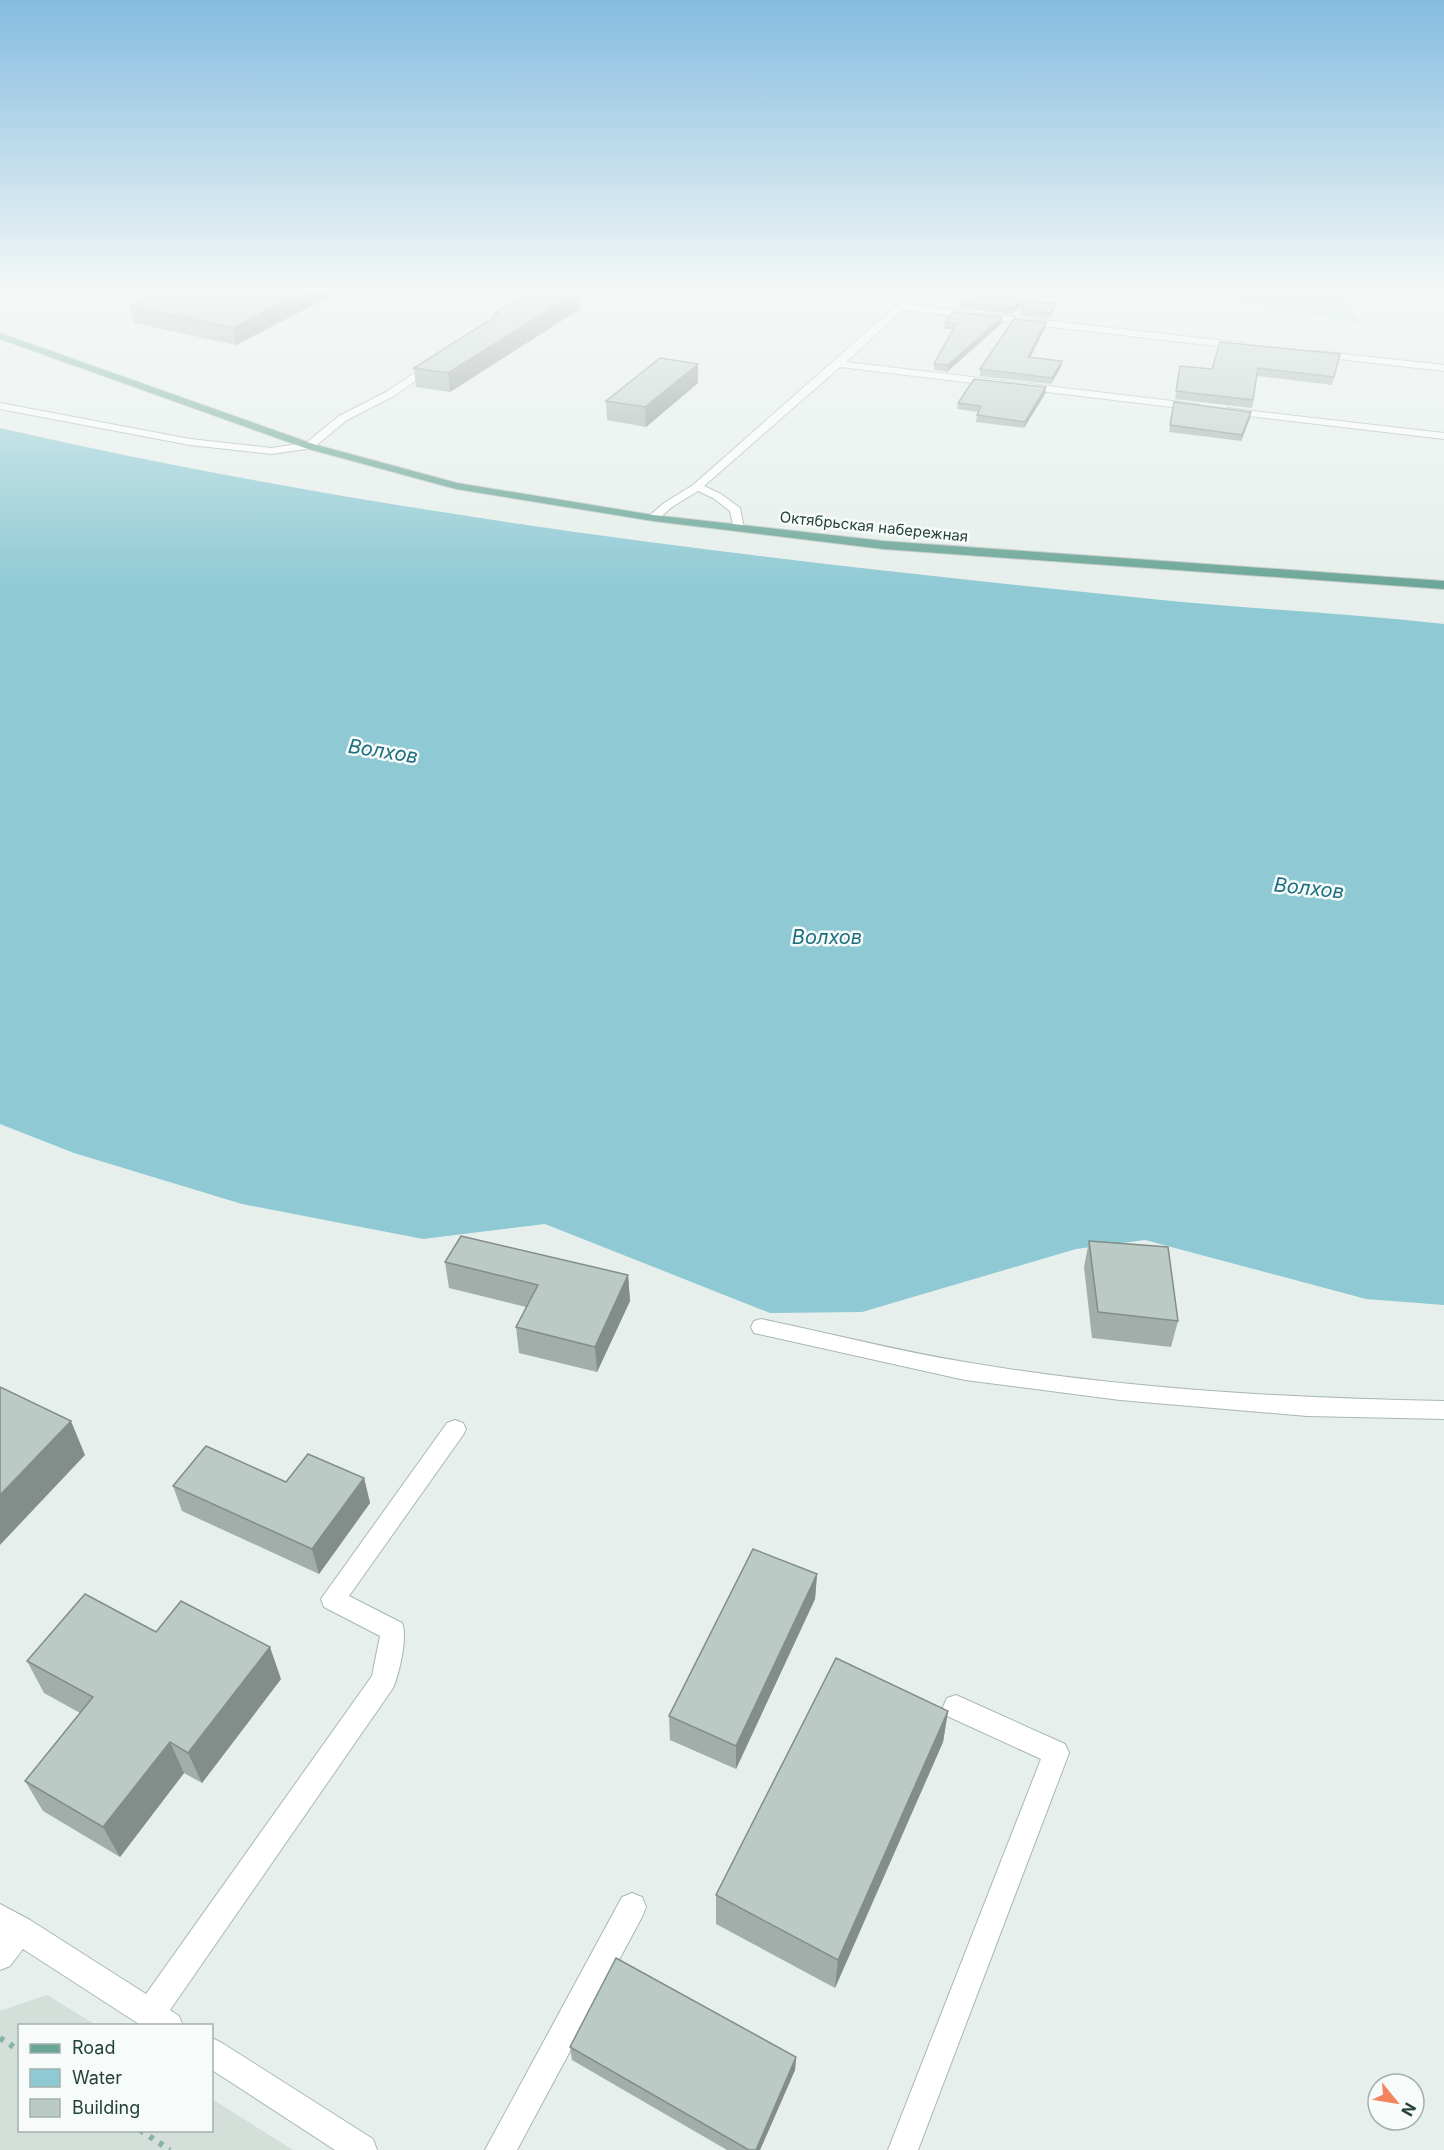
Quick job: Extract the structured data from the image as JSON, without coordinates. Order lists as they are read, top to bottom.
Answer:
{
  "streets": {
    "main road": ["Октябрьская набережная"]
  },
  "water": ["Волхов"],
  "legend": ["Road", "Water", "Building"],
  "north": "bottom right"
}
